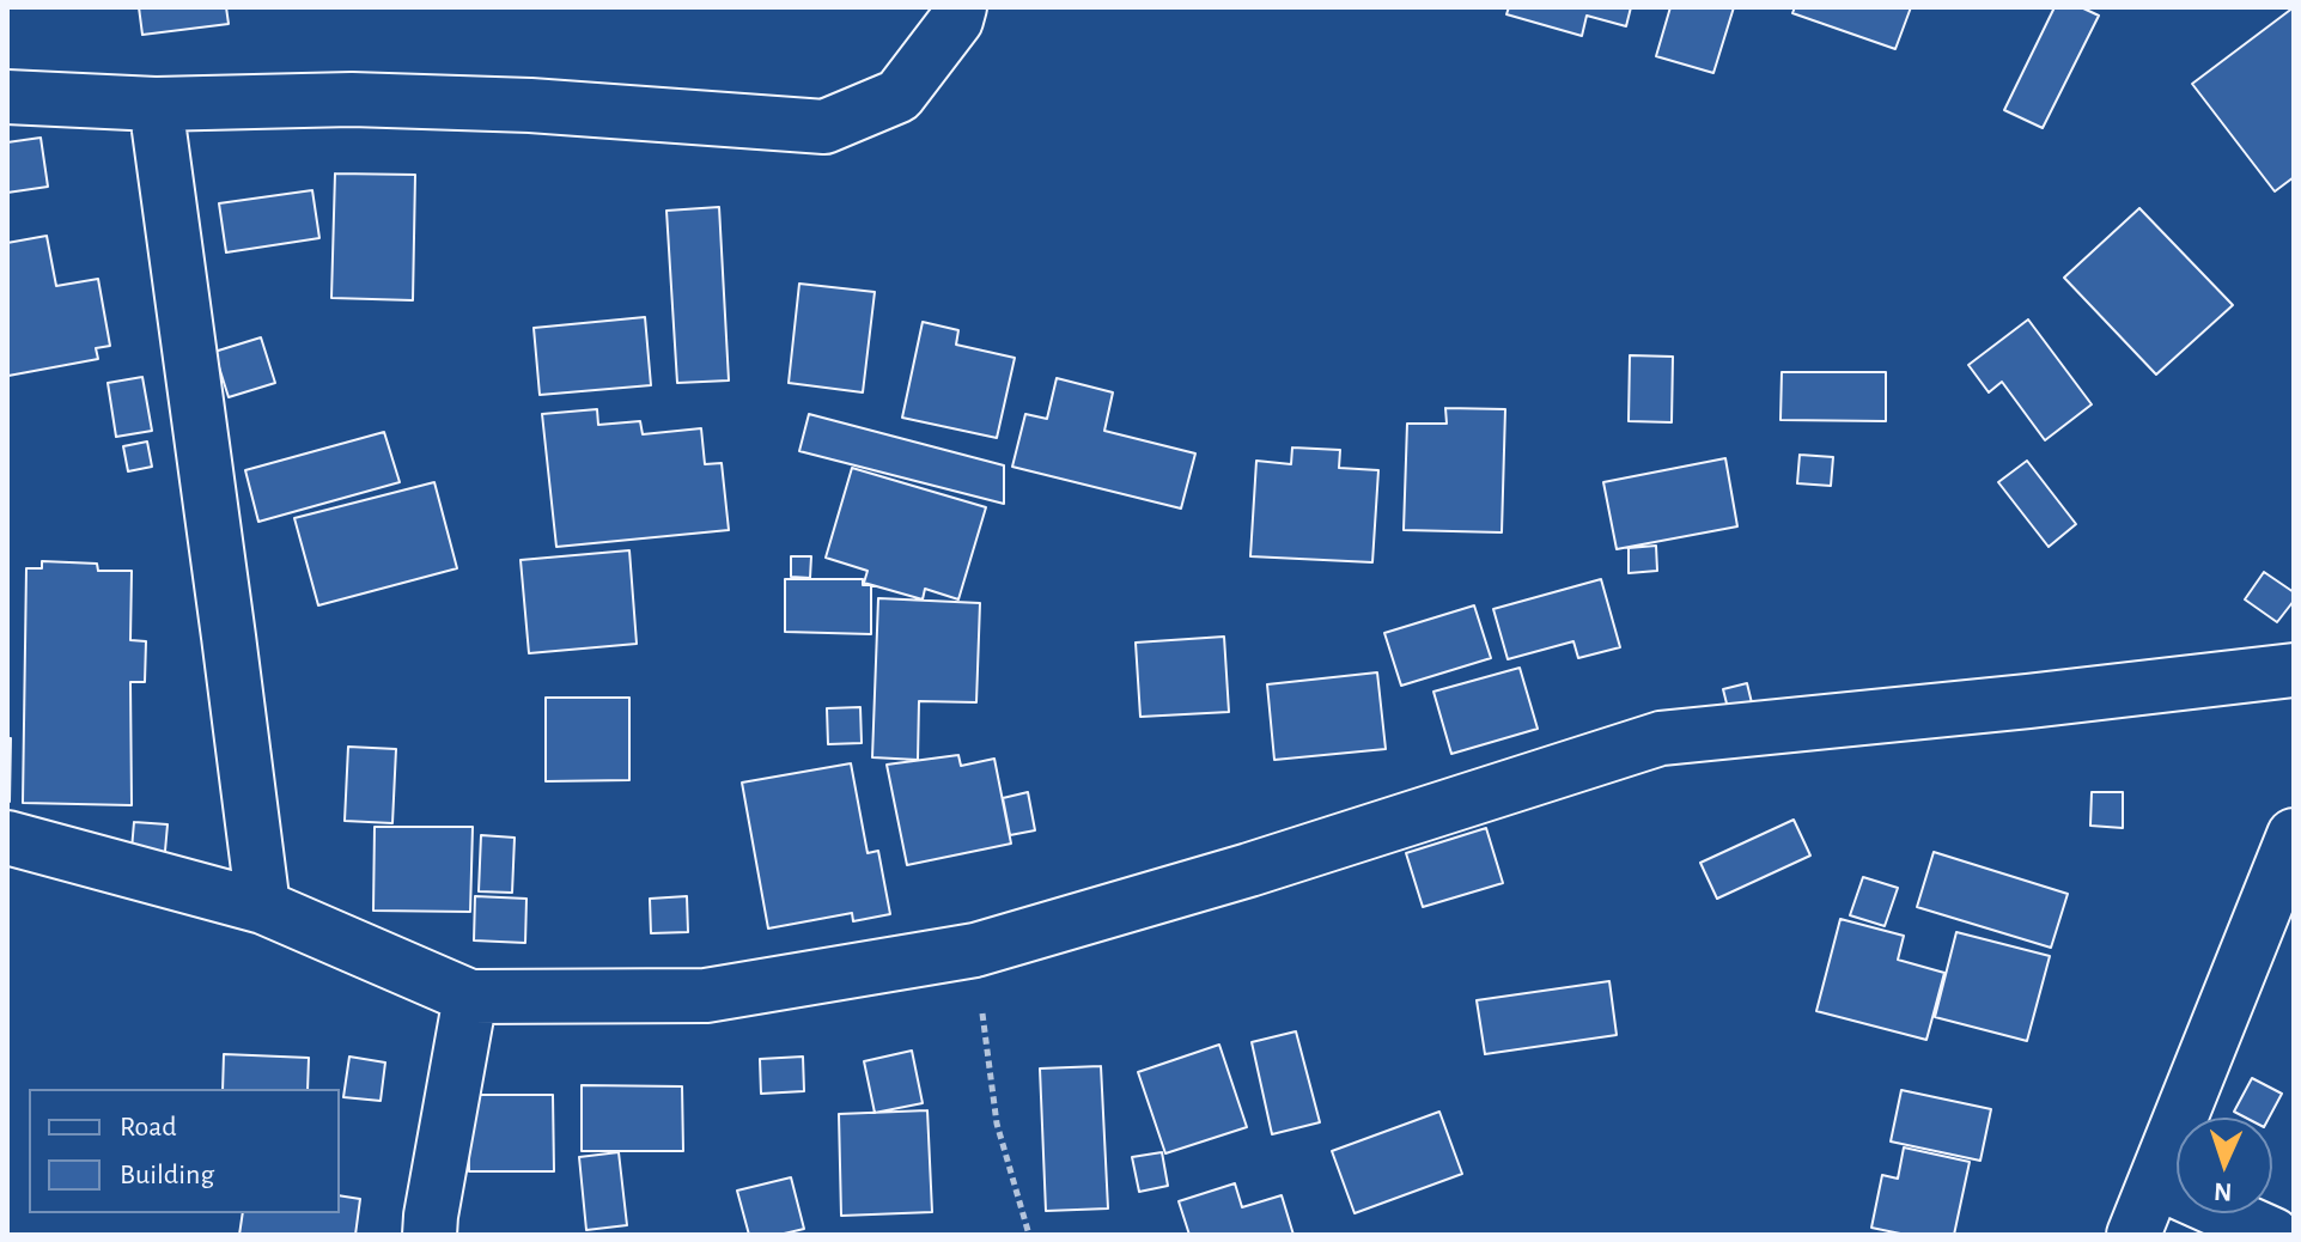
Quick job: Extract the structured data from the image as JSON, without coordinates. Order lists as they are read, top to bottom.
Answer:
{
  "legend": ["Road", "Building"],
  "north": "bottom"
}
